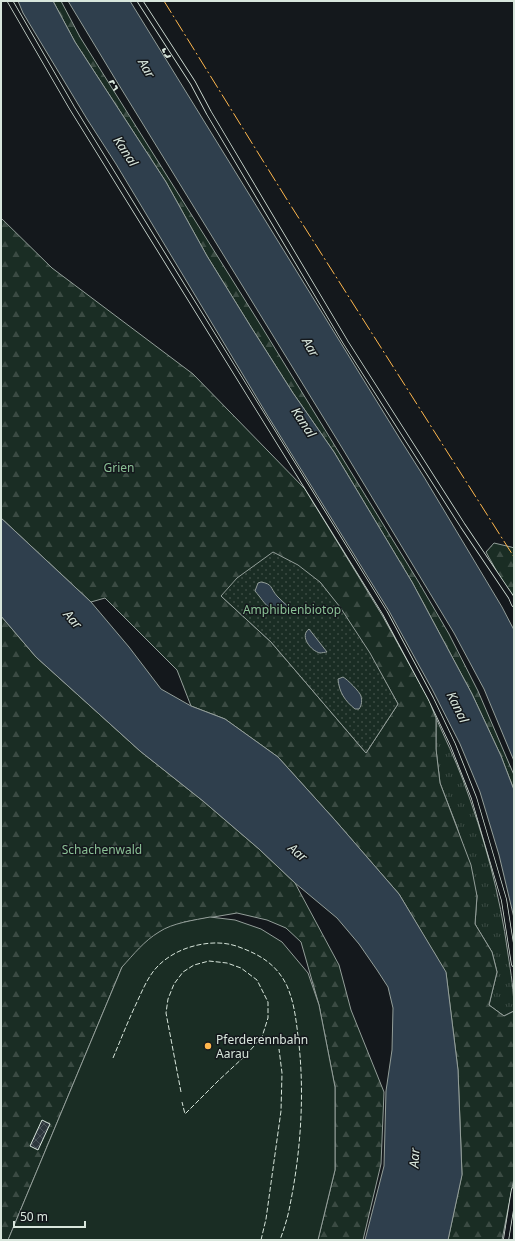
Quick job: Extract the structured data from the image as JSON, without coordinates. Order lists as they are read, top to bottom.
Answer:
{
  "water": ["Aar", "Kanal"],
  "parks": ["Grien", "Amphibienbiotop", "Schachenwald"],
  "places": ["Pferderennbahn Aarau"],
  "scale_bar": "50 m"
}
